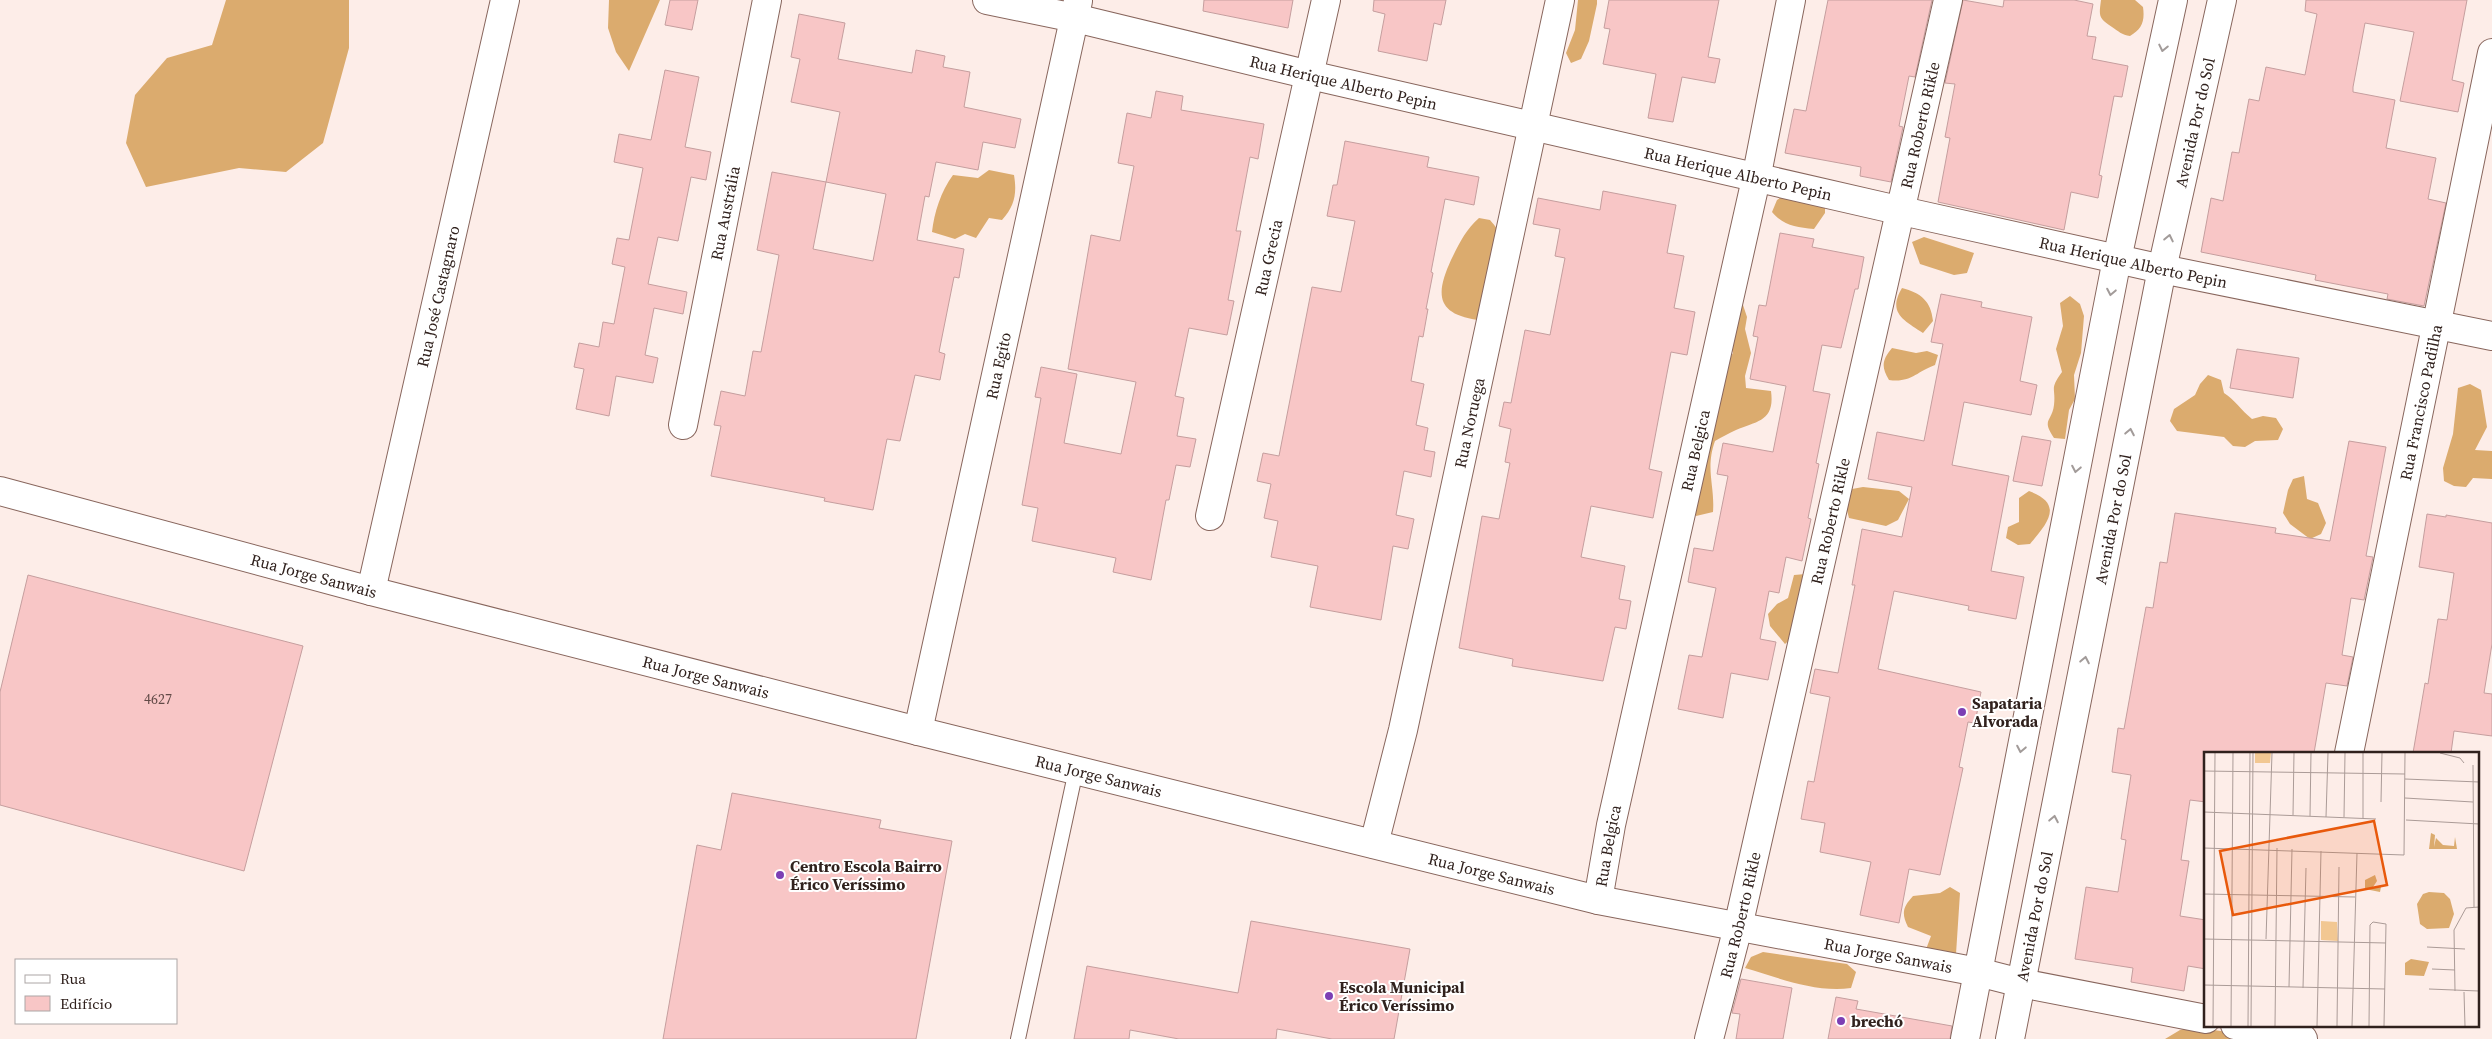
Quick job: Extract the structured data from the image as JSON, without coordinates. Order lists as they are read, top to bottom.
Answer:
{
  "streets": {
    "street": [
      "Rua Herique Alberto Pepin",
      "Avenida Por do Sol",
      "Rua Roberto Rikle",
      "Rua Austrália",
      "Rua Grecia",
      "Rua José Castagnaro",
      "Rua Egito",
      "Rua Francisco Padilha",
      "Rua Noruega",
      "Rua Belgica",
      "Rua Jorge Sanwais"
    ]
  },
  "crossings": [
    ["Rua Herique Alberto Pepin", "Avenida Por do Sol"],
    ["Rua Herique Alberto Pepin", "Rua Roberto Rikle"],
    ["Rua Herique Alberto Pepin", "Rua Grecia"],
    ["Rua Herique Alberto Pepin", "Rua Egito"],
    ["Rua Herique Alberto Pepin", "Rua Francisco Padilha"],
    ["Rua Herique Alberto Pepin", "Rua Noruega"],
    ["Rua Herique Alberto Pepin", "Rua Belgica"],
    ["Avenida Por do Sol", "Rua Jorge Sanwais"],
    ["Rua Roberto Rikle", "Rua Jorge Sanwais"],
    ["Rua José Castagnaro", "Rua Jorge Sanwais"],
    ["Rua Egito", "Rua Jorge Sanwais"],
    ["Rua Noruega", "Rua Jorge Sanwais"],
    ["Rua Belgica", "Rua Jorge Sanwais"]
  ],
  "places": [
    "Sapataria Alvorada",
    "Centro Escola Bairro Érico Veríssimo",
    "Escola Municipal Érico Veríssimo",
    "brechó"
  ],
  "house_numbers": ["4627"],
  "legend": ["Rua", "Edifício"]
}
